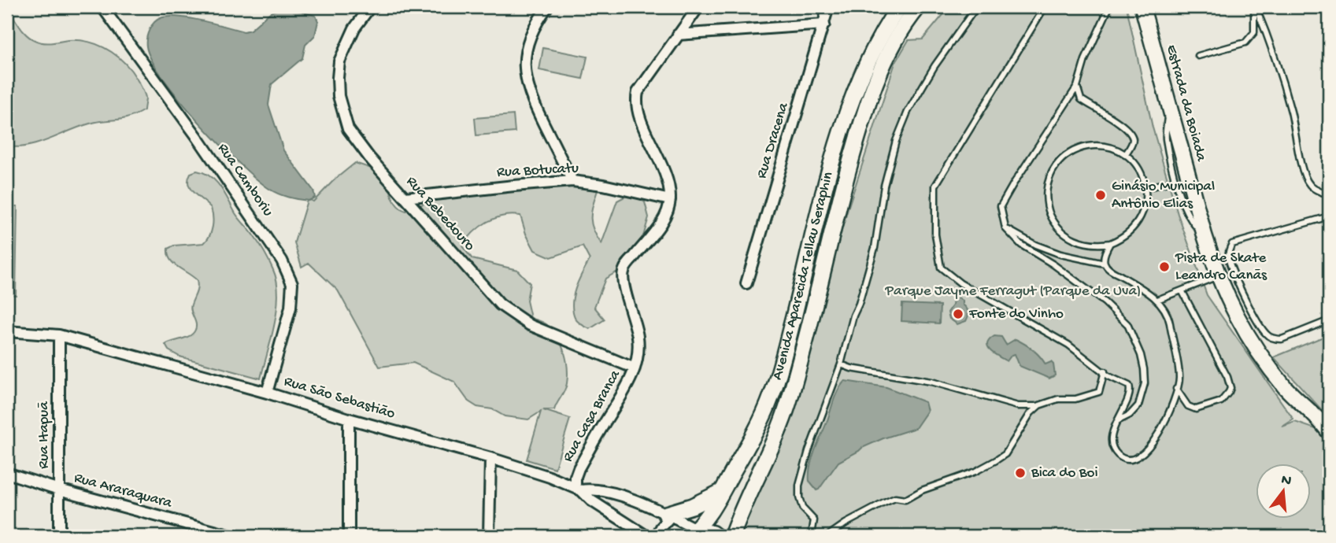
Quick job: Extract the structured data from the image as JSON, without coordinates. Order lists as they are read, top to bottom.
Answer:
{
  "streets": {
    "main road": ["Estrada da Boiada", "Avenida Aparecida Tellau Seraphin"],
    "street": [
      "Rua Dracena",
      "Rua Botucatu",
      "Rua Camboriu",
      "Rua Bebedouro",
      "Rua São Sebastião",
      "Rua Casa Branca",
      "Rua Itapuã",
      "Rua Araraquara"
    ]
  },
  "crossings": [
    ["Rua Botucatu", "Rua Bebedouro"],
    ["Rua Botucatu", "Rua Casa Branca"],
    ["Rua Camboriu", "Rua São Sebastião"],
    ["Rua Bebedouro", "Rua Casa Branca"],
    ["Rua São Sebastião", "Rua Casa Branca"],
    ["Rua São Sebastião", "Rua Itapuã"],
    ["Rua Itapuã", "Rua Araraquara"]
  ],
  "parks": ["Parque Jayme Ferragut (Parque da Uva)"],
  "places": [
    "Ginásio Municipal Antônio Elias",
    "Pista de Skate Leandro Canãs",
    "Fonte do Vinho",
    "Bica do Boi"
  ],
  "north": "top"
}
